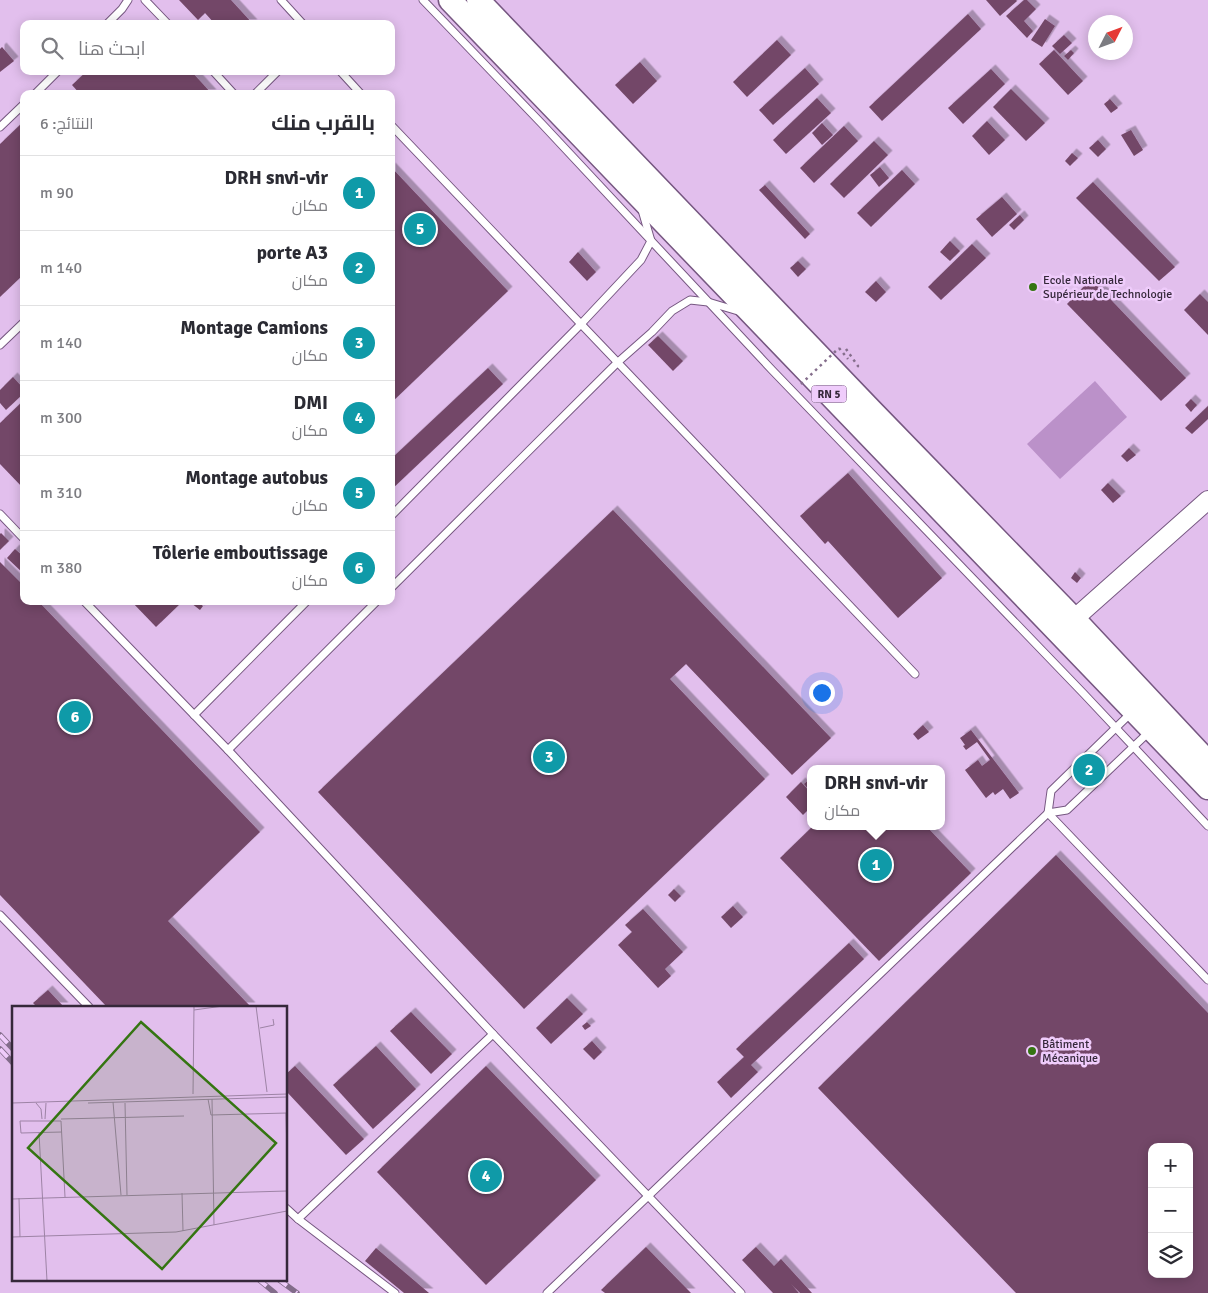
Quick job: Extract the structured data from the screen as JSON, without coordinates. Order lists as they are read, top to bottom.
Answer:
{
  "streets": {
    "highway": ["RN 5"]
  },
  "places": ["Ecole Nationale Supérieur de Technologie", "Bâtiment Mécanique"],
  "north": "top right",
  "page": {
    "search": "ابحث هنا",
    "heading": ["بالقرب منك", "النتائج: 6"],
    "list": [
      {
        "mark": "1",
        "name": "DRH snvi-vir",
        "note": "مكان",
        "value": "90 m"
      },
      {
        "mark": "2",
        "name": "porte A3",
        "note": "مكان",
        "value": "140 m"
      },
      {
        "mark": "3",
        "name": "Montage Camions",
        "note": "مكان",
        "value": "140 m"
      },
      {
        "mark": "4",
        "name": "DMI",
        "note": "مكان",
        "value": "300 m"
      },
      {
        "mark": "5",
        "name": "Montage autobus",
        "note": "مكان",
        "value": "310 m"
      },
      {
        "mark": "6",
        "name": "Tôlerie emboutissage",
        "note": "مكان",
        "value": "380 m"
      }
    ],
    "pins": [
      "5",
      "6",
      "3",
      "2",
      "1",
      "4"
    ],
    "popup": ["DRH snvi-vir", "مكان"],
    "map_buttons": ["+", "−"]
  }
}
